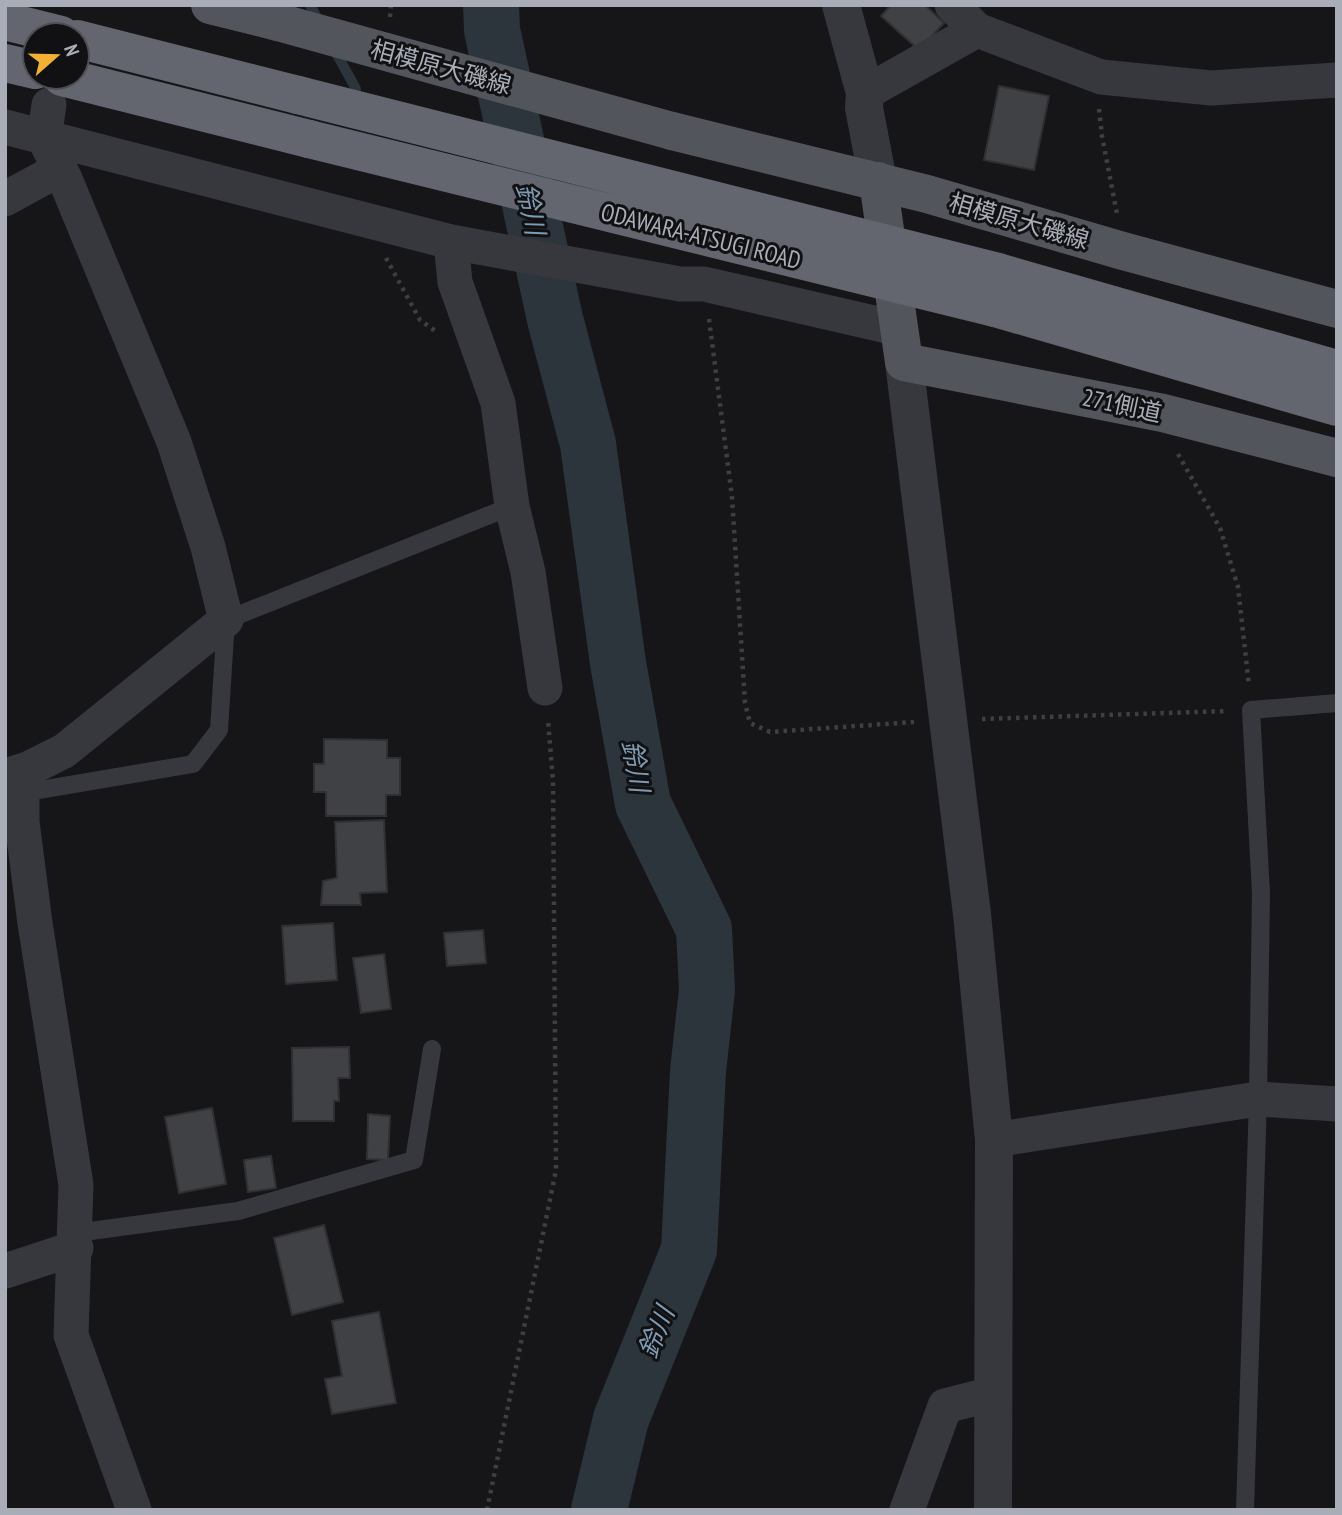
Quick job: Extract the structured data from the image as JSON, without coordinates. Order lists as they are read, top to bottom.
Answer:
{
  "streets": {
    "highway": ["ODAWARA-ATSUGI ROAD"],
    "main road": ["相模原大磯線", "271側道"]
  },
  "water": ["鈴川"],
  "north": "right"
}
